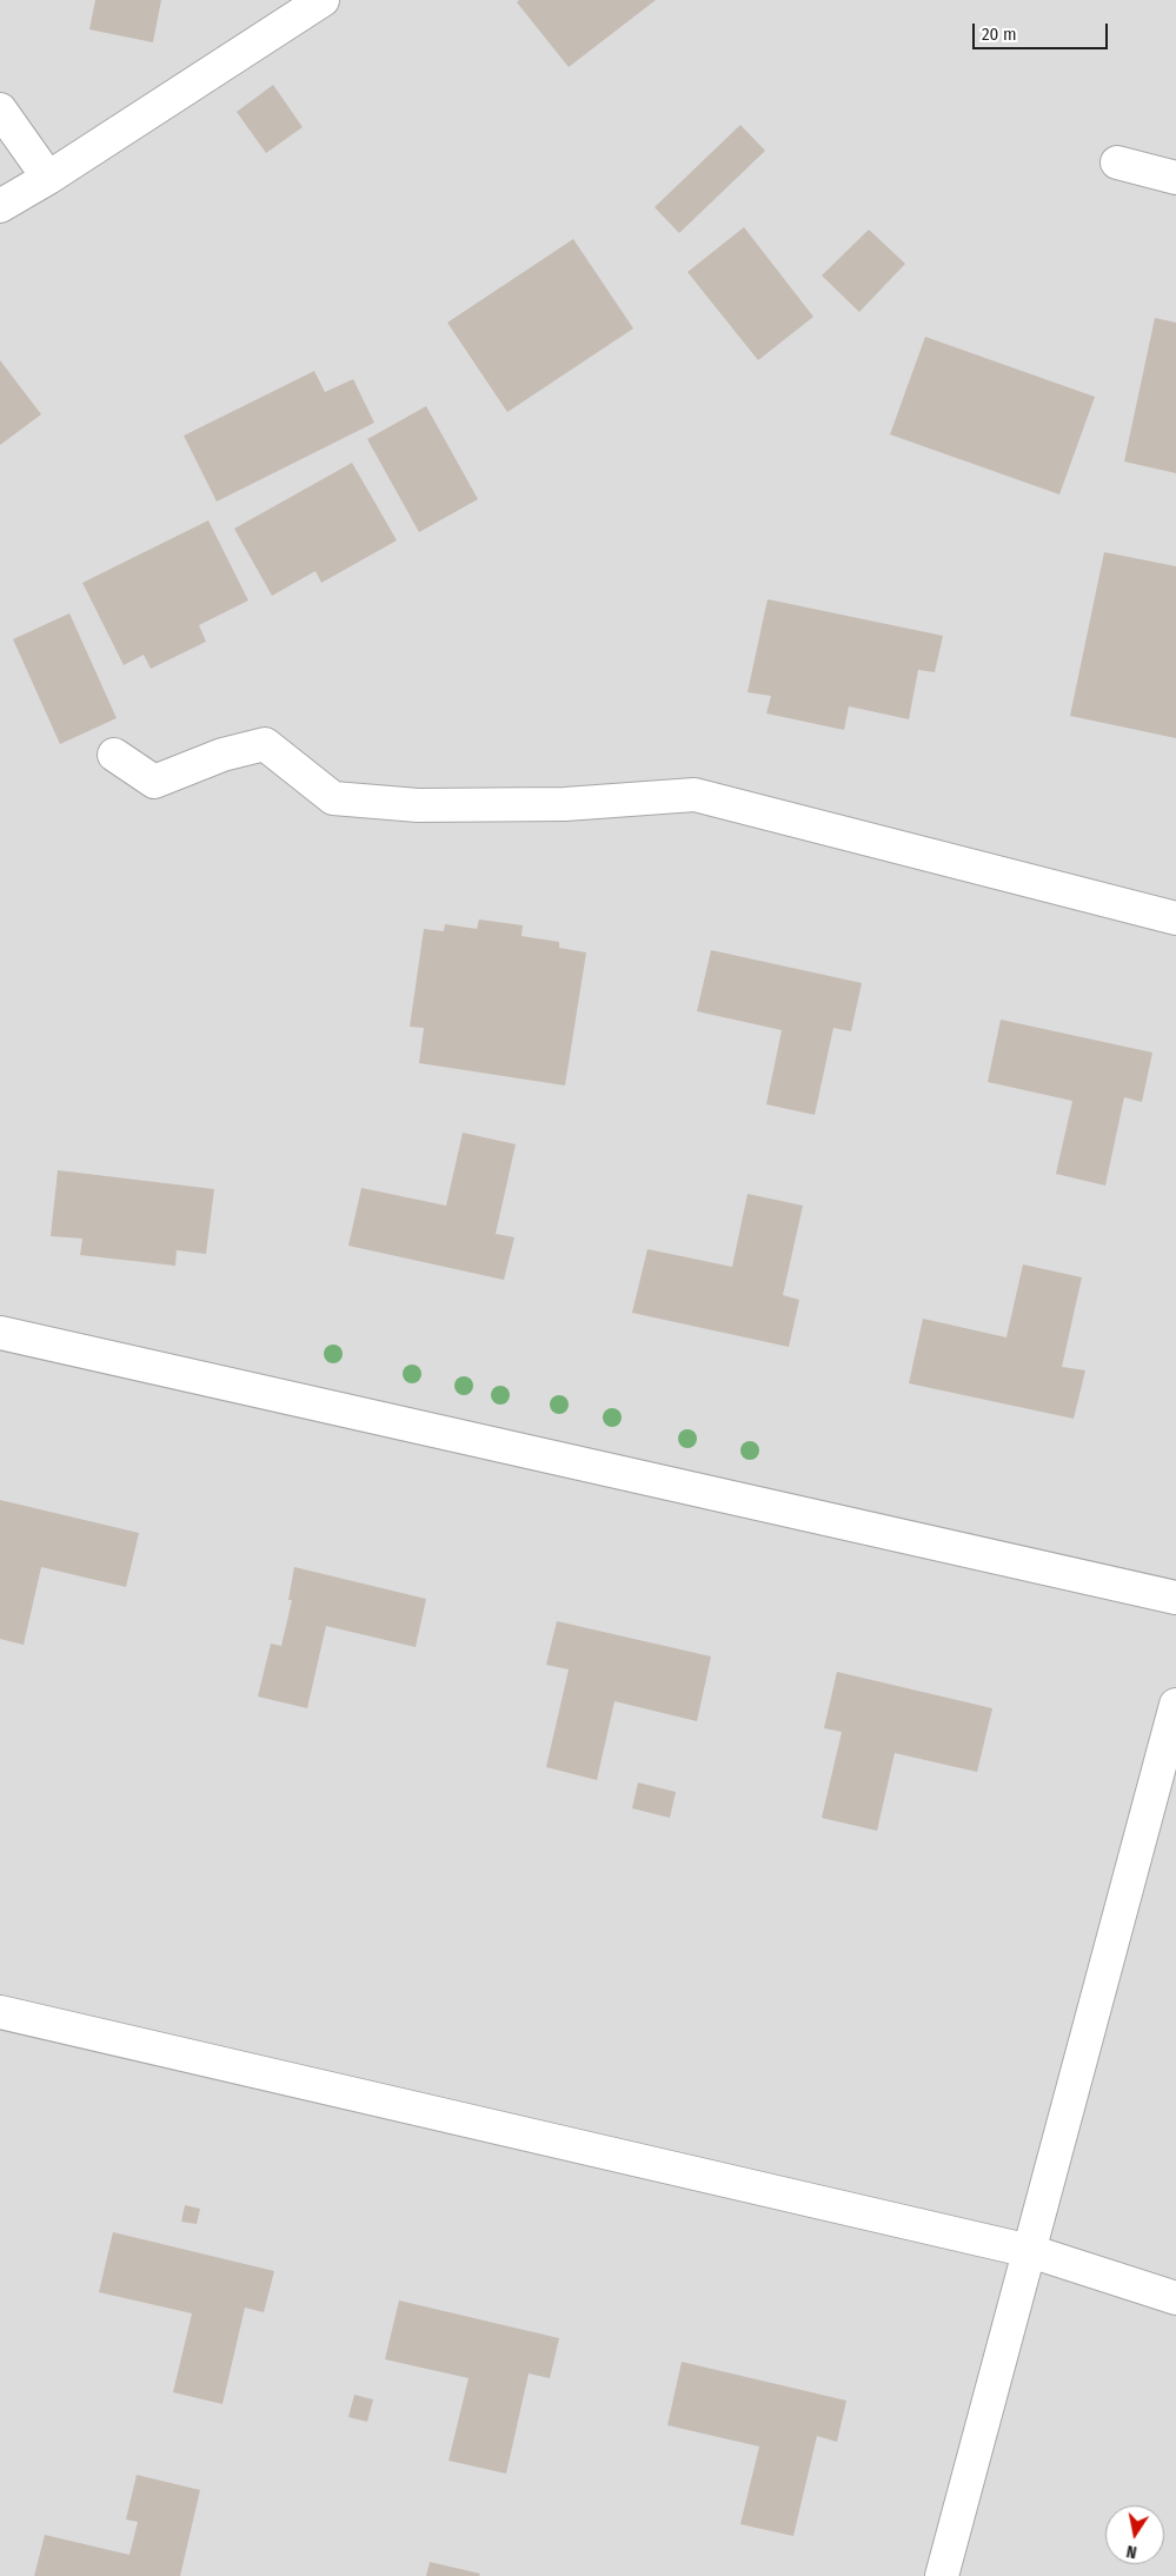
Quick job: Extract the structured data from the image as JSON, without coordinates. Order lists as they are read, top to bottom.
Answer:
{
  "scale_bar": "20 m",
  "north": "bottom"
}
